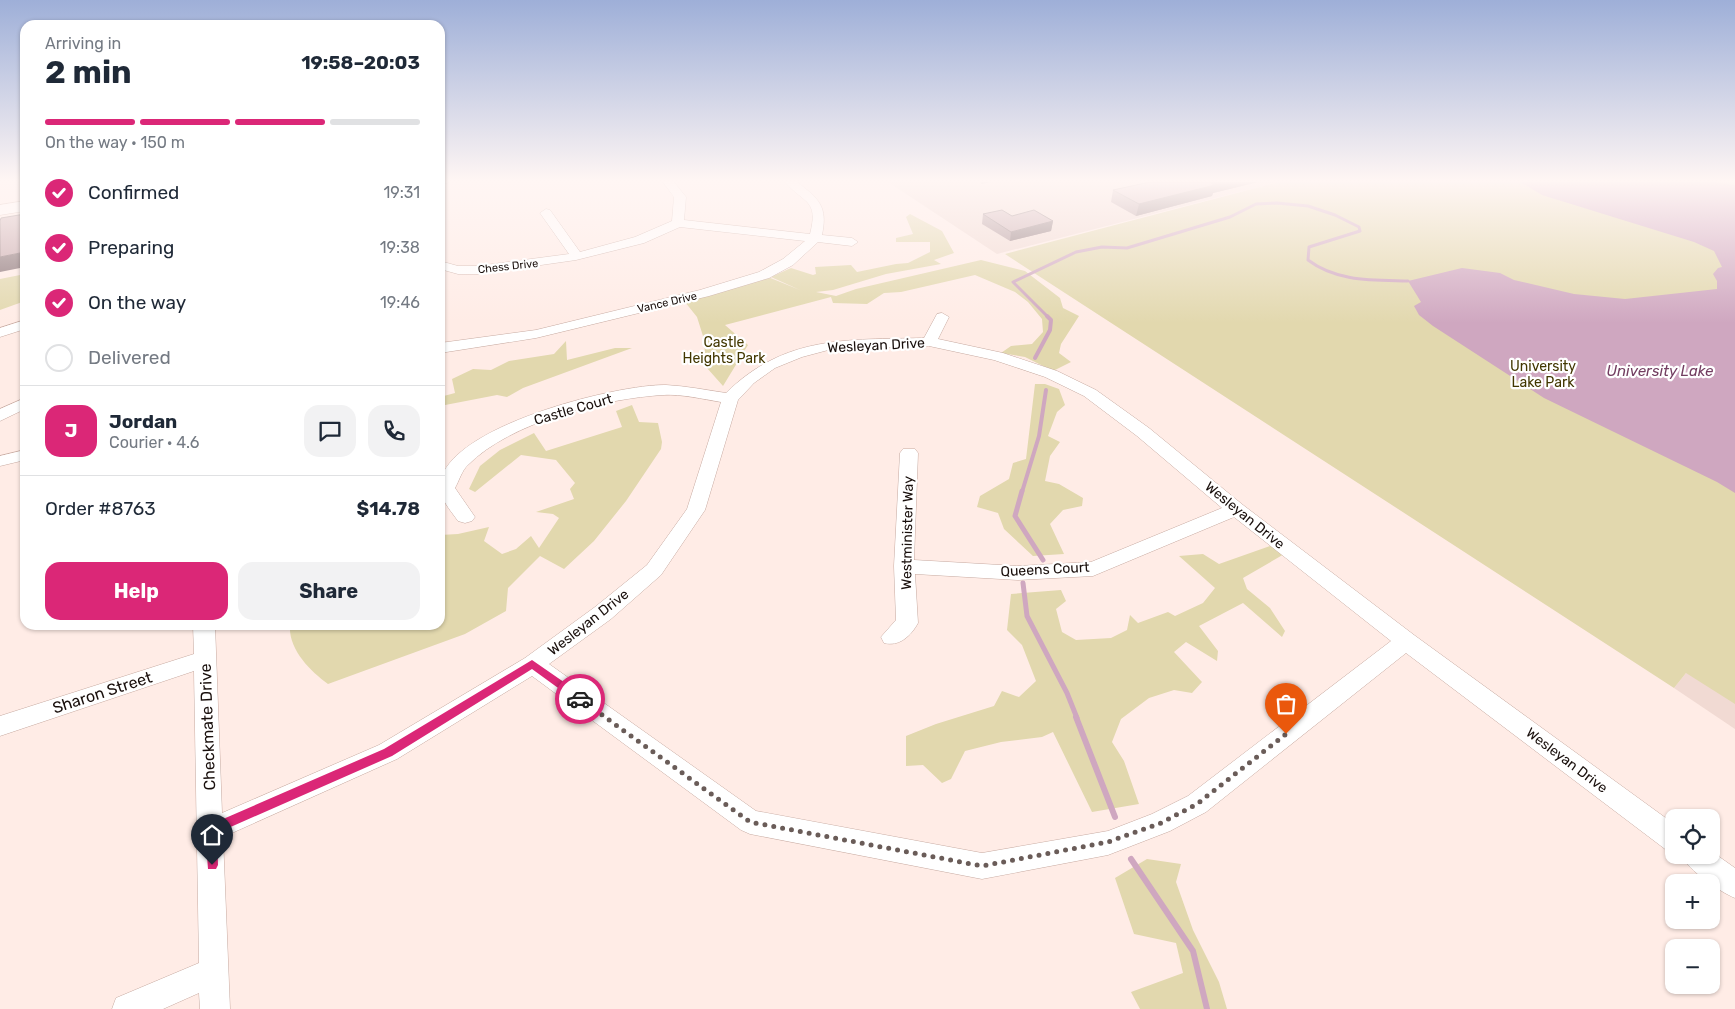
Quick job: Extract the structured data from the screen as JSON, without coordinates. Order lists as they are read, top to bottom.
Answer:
{
  "streets": {
    "street": [
      "Chess Drive",
      "Vance Drive",
      "Wesleyan Drive",
      "Castle Court",
      "Westminister Way",
      "Queens Court",
      "Sharon Street",
      "Checkmate Drive"
    ]
  },
  "crossings": [
    ["Wesleyan Drive", "Castle Court"],
    ["Wesleyan Drive", "Queens Court"],
    ["Wesleyan Drive", "Checkmate Drive"],
    ["Westminister Way", "Queens Court"],
    ["Sharon Street", "Checkmate Drive"]
  ],
  "water": ["University Lake"],
  "parks": ["Castle Heights Park", "University Lake Park"],
  "page": {
    "heading": ["2 min", "Arriving in", "19:58–20:03"],
    "panel": [
      "Jordan",
      "Courier · 4.6",
      "Order #8763",
      "$14.78"
    ],
    "bar": "On the way · 150 m",
    "list": [
      ["Confirmed", "19:31"],
      ["Preparing", "19:38"],
      ["On the way", "19:46"],
      "Delivered"
    ],
    "round": "J",
    "buttons": ["Help", "Share"],
    "map_buttons": ["+", "−"]
  }
}
